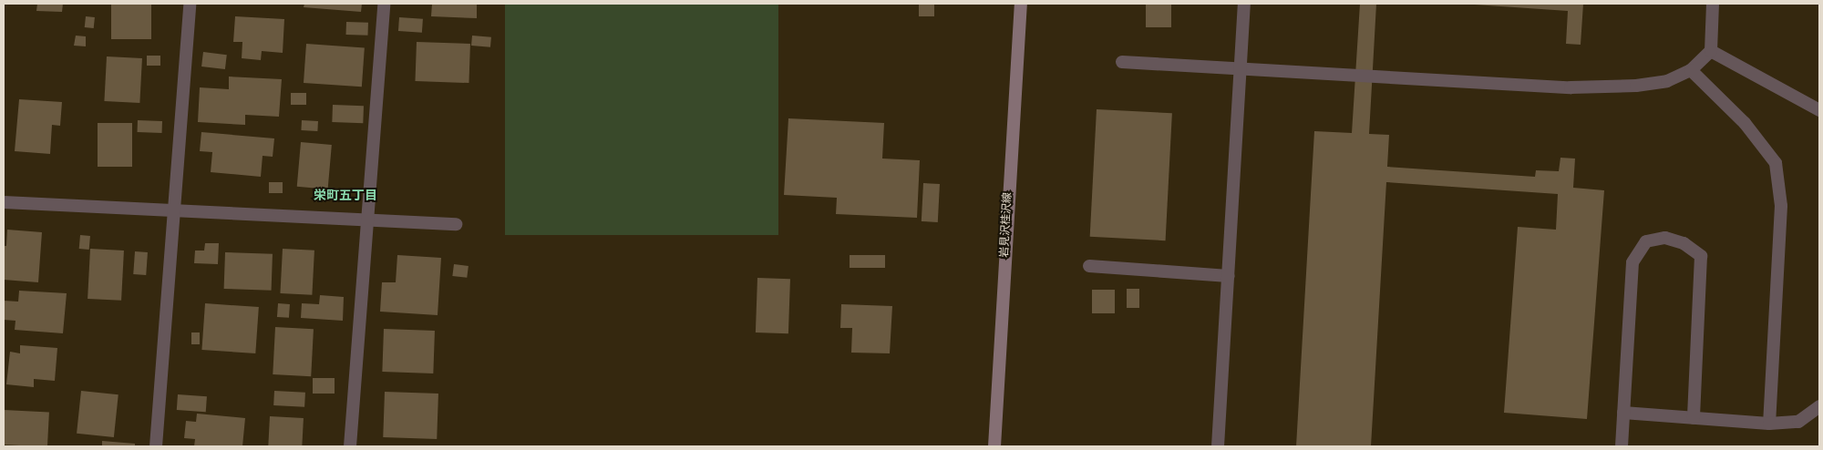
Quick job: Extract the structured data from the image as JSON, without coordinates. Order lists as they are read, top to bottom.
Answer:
{
  "streets": {
    "main road": ["岩見沢桂沢線"]
  },
  "districts": ["栄町五丁目"]
}
